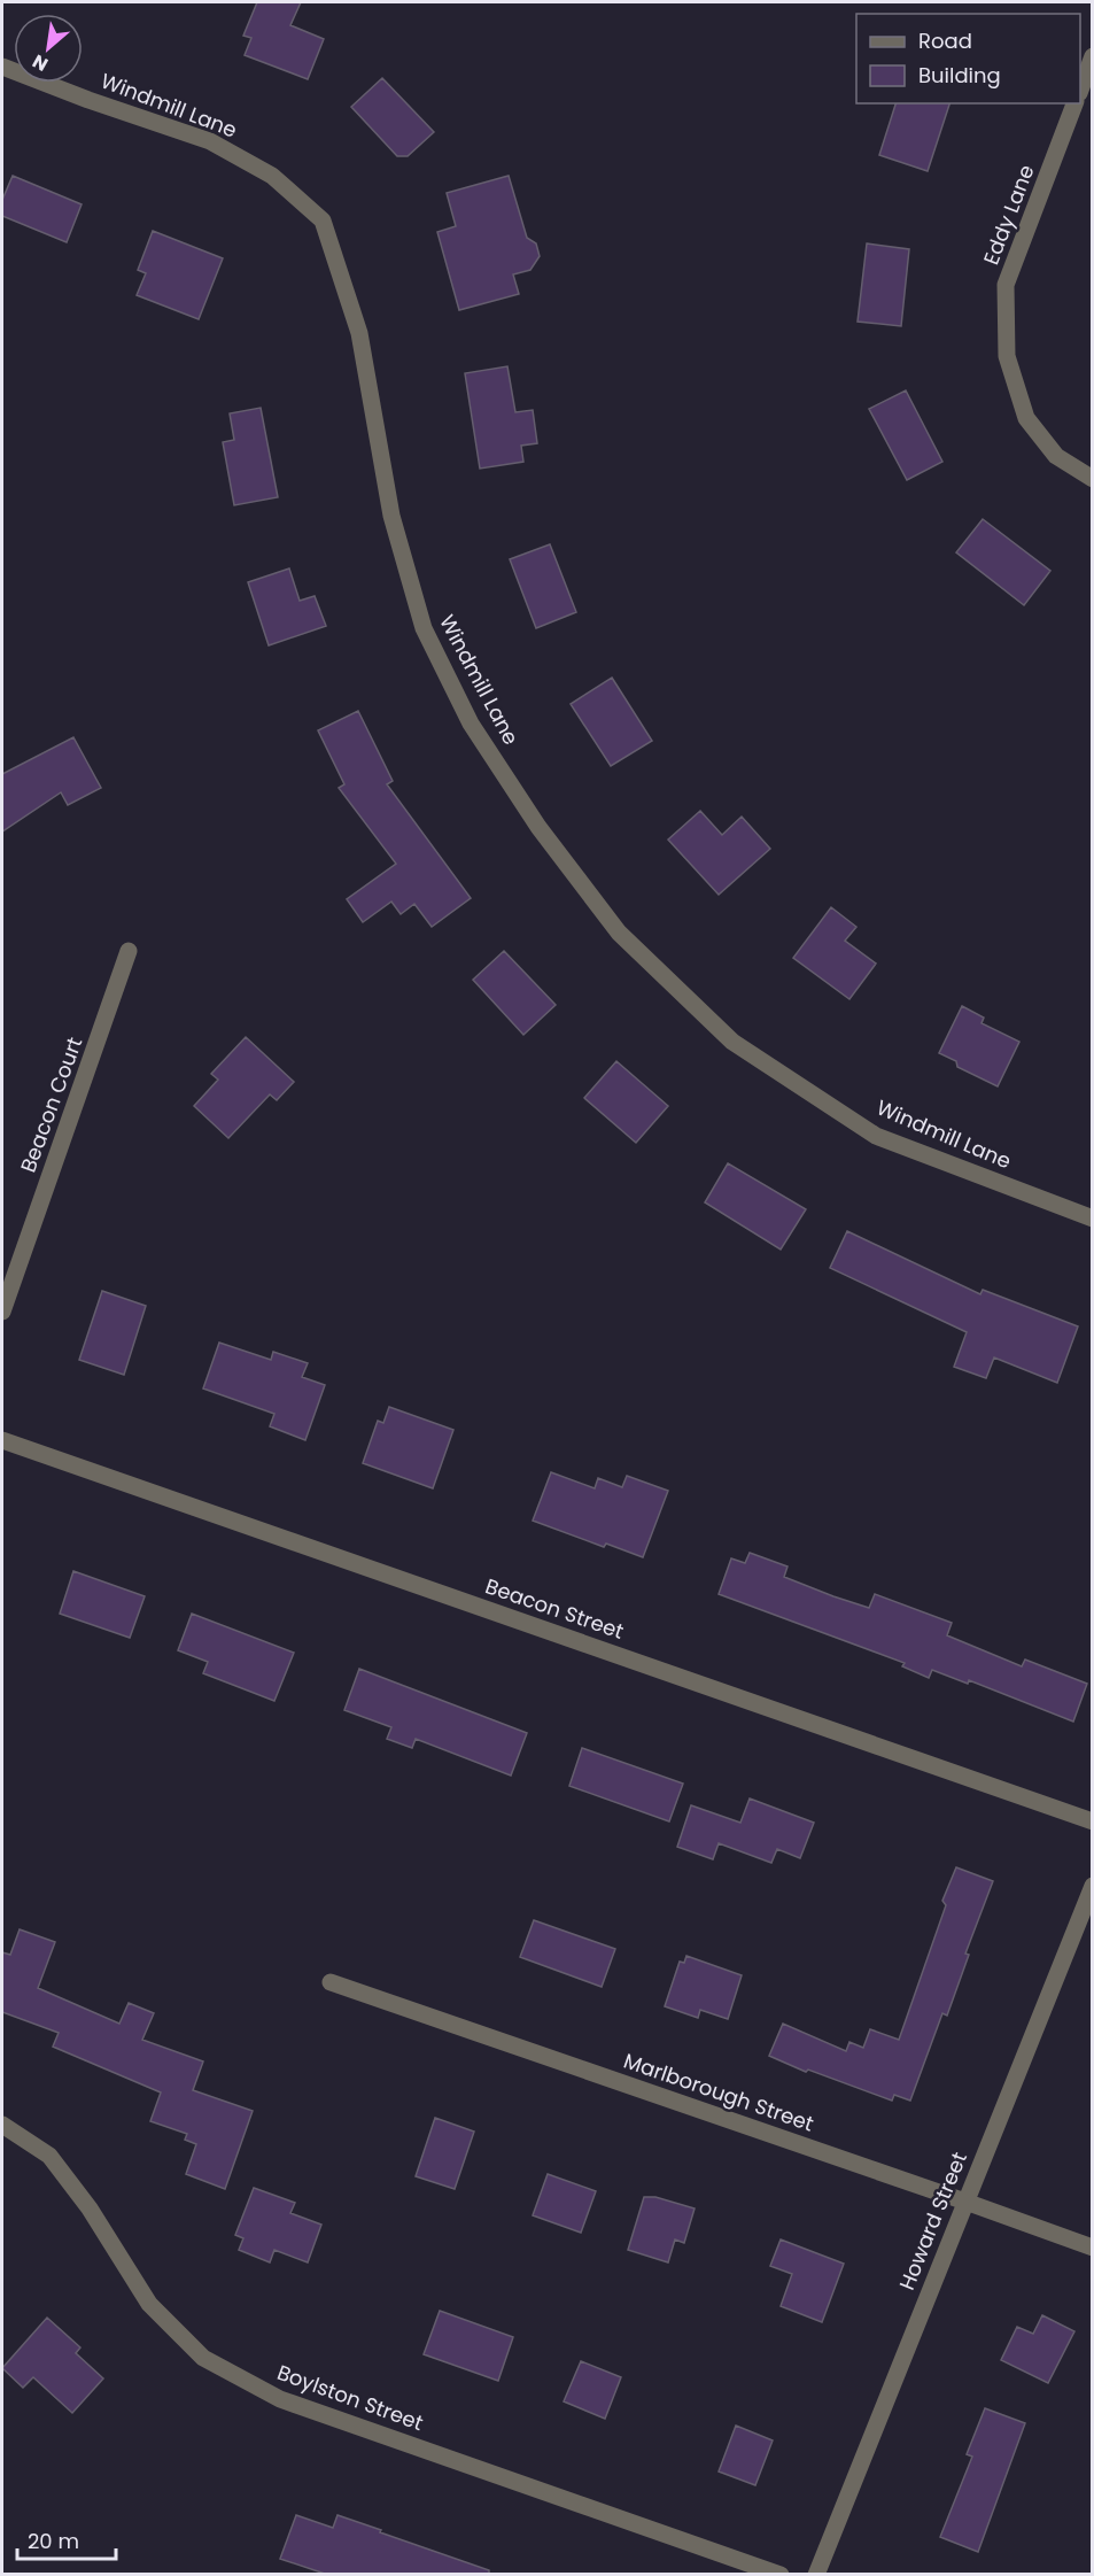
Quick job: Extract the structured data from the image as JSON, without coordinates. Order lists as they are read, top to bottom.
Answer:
{
  "streets": {
    "street": [
      "Windmill Lane",
      "Eddy Lane",
      "Beacon Court",
      "Beacon Street",
      "Marlborough Street",
      "Howard Street",
      "Boylston Street"
    ]
  },
  "crossings": [
    ["Marlborough Street", "Howard Street"]
  ],
  "legend": ["Road", "Building"],
  "scale_bar": "20 m",
  "north": "bottom left"
}
